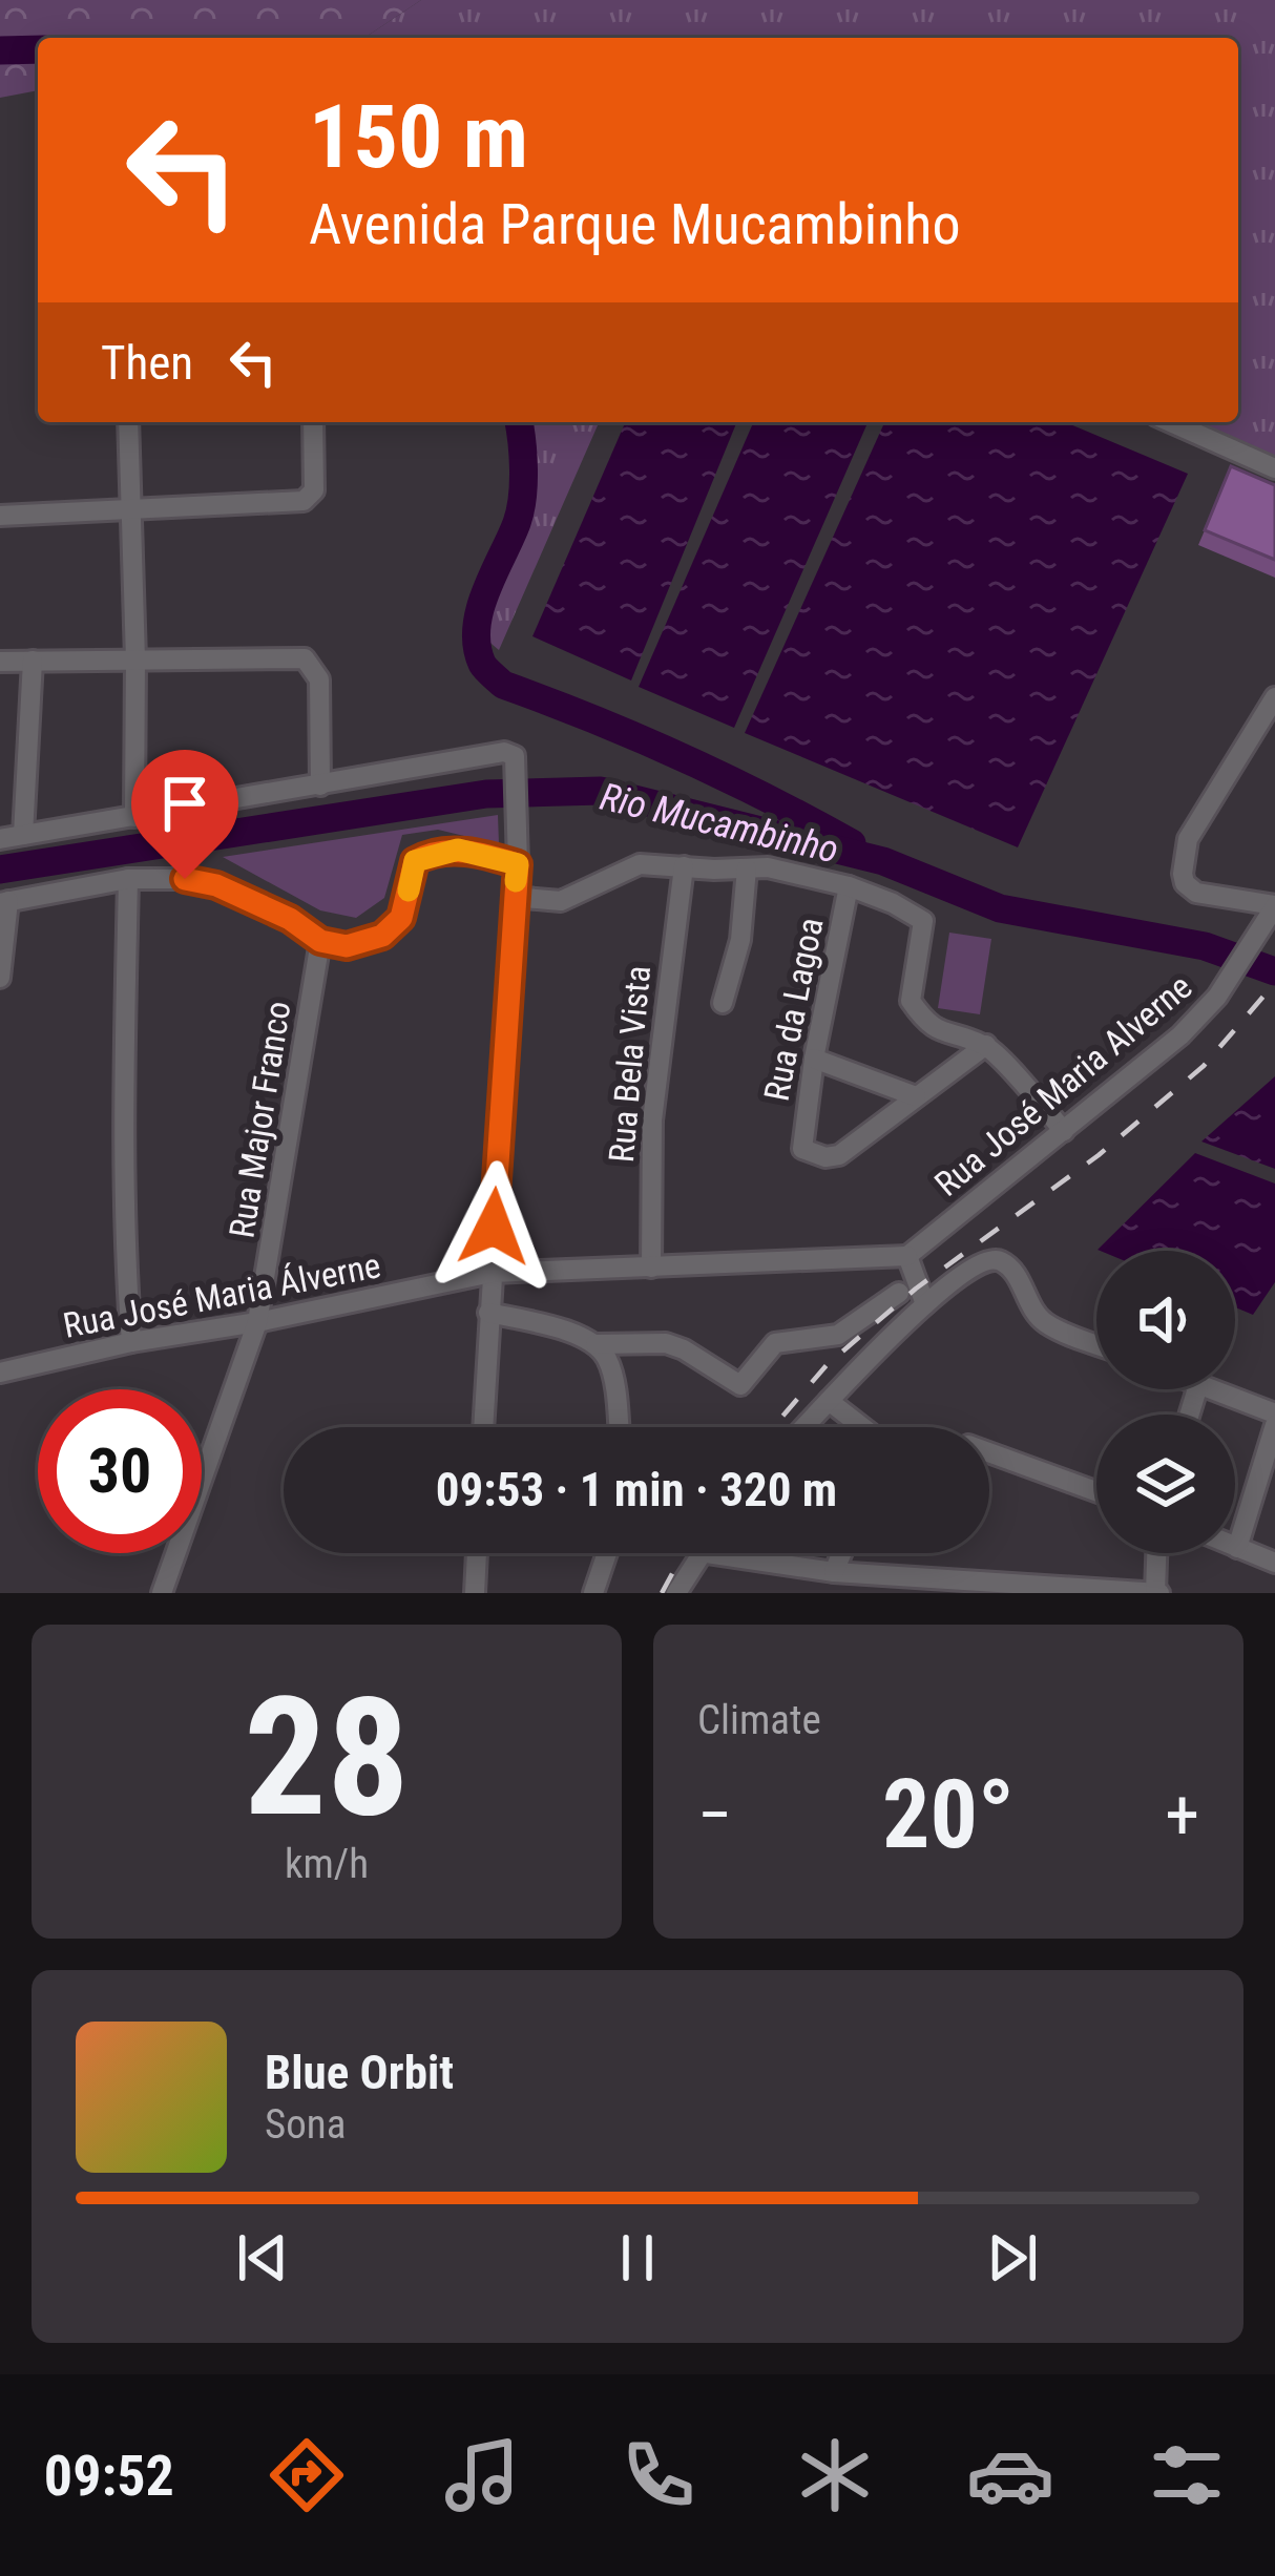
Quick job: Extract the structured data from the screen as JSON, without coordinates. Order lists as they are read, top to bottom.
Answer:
{
  "streets": {
    "street": [
      "Rua da Lagoa",
      "Rua Bela Vista",
      "Rua José Maria Alverne",
      "Rua Major Franco",
      "Rua José Maria Álverne"
    ]
  },
  "crossings": [
    ["Rua Bela Vista", "Rua José Maria Álverne"],
    ["Rua José Maria Alverne", "Rua José Maria Álverne"],
    ["Rua Major Franco", "Rua José Maria Álverne"]
  ],
  "water": ["Rio Mucambinho"],
  "page": {
    "turn": ["150 m", "Avenida Parque Mucambinho"],
    "then": "Then",
    "limit": "30",
    "trip": "09:53 · 1 min · 320 m",
    "tile": [
      ["28", "km/h"],
      "Climate"
    ],
    "heat": ["−", "20°", "+"],
    "song": ["Blue Orbit", "Sona"],
    "tabs": "09:52"
  }
}
